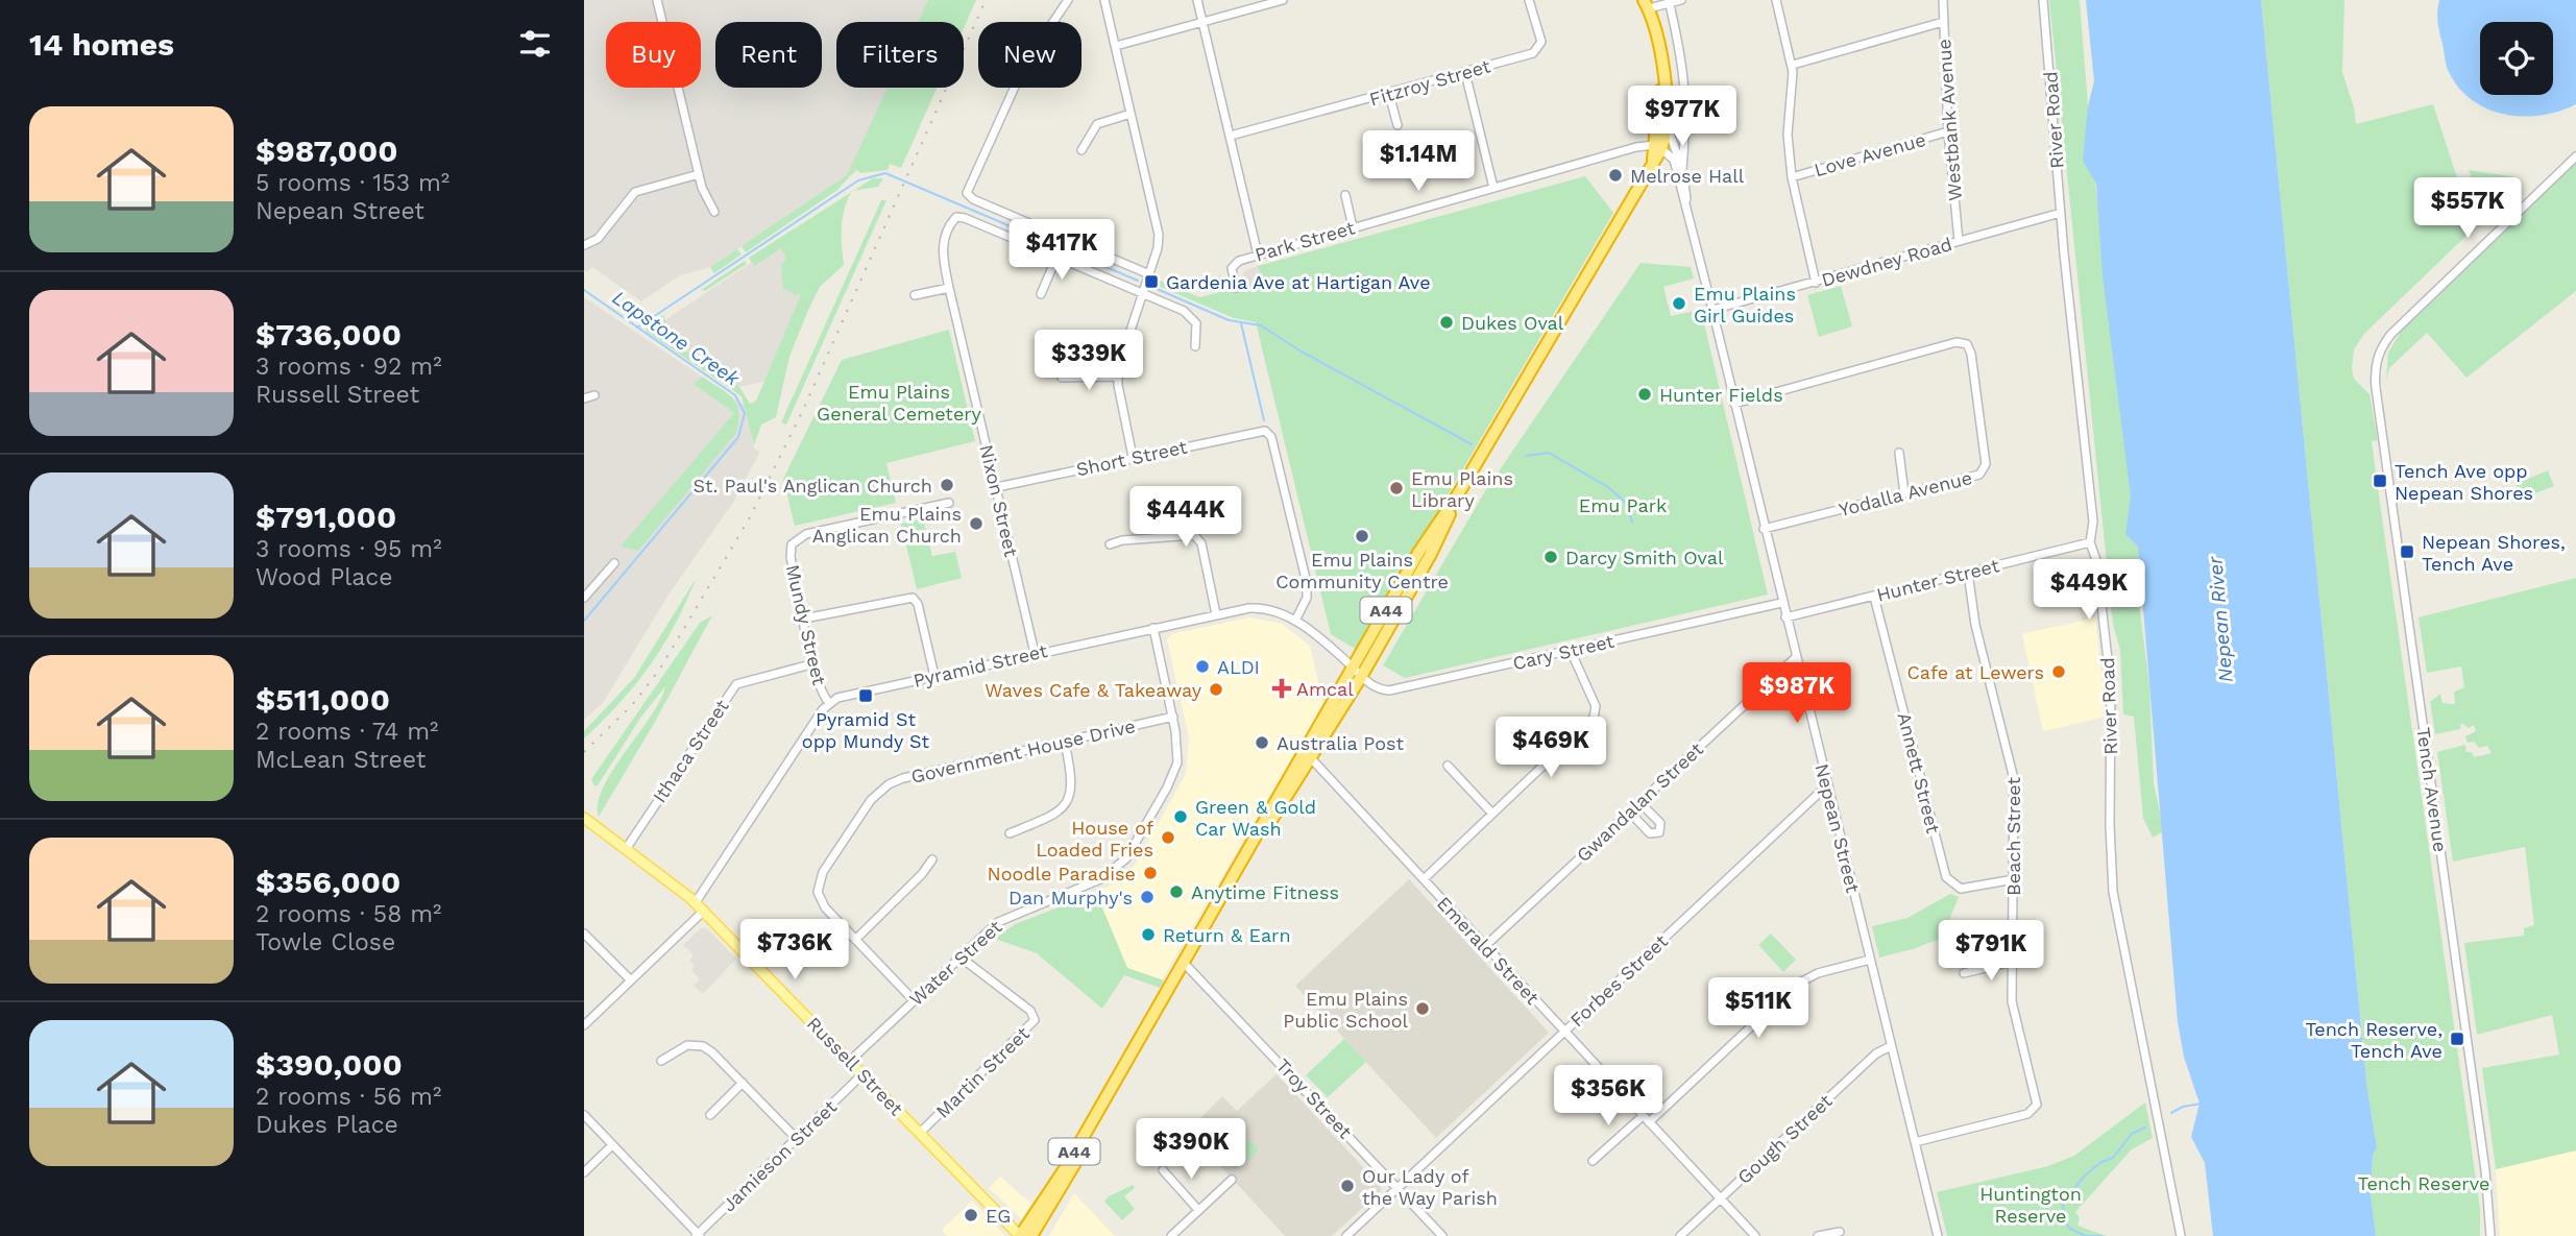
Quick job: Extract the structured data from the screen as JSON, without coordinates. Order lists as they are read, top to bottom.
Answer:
{
  "streets": {
    "highway": ["A44"],
    "main road": ["Russell Street"],
    "street": [
      "Fitzroy Street",
      "Westbank Avenue",
      "River Road",
      "Love Avenue",
      "Park Street",
      "Dewdney Road",
      "Short Street",
      "Yodalla Avenue",
      "Nixon Street",
      "Hunter Street",
      "Mundy Street",
      "Cary Street",
      "Pyramid Street",
      "Ithaca Street",
      "Government House Drive",
      "Annett Street",
      "Tench Avenue",
      "Gwandalan Street",
      "Nepean Street",
      "Beach Street",
      "Emerald Street",
      "Water Street",
      "Forbes Street",
      "Martin Street",
      "Troy Street",
      "Gough Street",
      "Jamieson Street"
    ]
  },
  "crossings": [
    ["Westbank Avenue", "Love Avenue"],
    ["Westbank Avenue", "Dewdney Road"],
    ["River Road", "Dewdney Road"],
    ["River Road", "Hunter Street"],
    ["Park Street", "A44"],
    ["Park Street", "Nepean Street"],
    ["Dewdney Road", "Nepean Street"],
    ["Short Street", "Nixon Street"],
    ["Short Street", "Pyramid Street"],
    ["Yodalla Avenue", "Nepean Street"],
    ["Nixon Street", "Pyramid Street"],
    ["Hunter Street", "Annett Street"],
    ["Hunter Street", "Nepean Street"],
    ["Hunter Street", "Beach Street"],
    ["A44", "Cary Street"],
    ["A44", "Pyramid Street"],
    ["A44", "Nepean Street"],
    ["A44", "Emerald Street"],
    ["A44", "Russell Street"],
    ["A44", "Troy Street"],
    ["Mundy Street", "Pyramid Street"],
    ["Mundy Street", "Ithaca Street"],
    ["Cary Street", "Pyramid Street"],
    ["Cary Street", "Nepean Street"],
    ["Pyramid Street", "Water Street"],
    ["Ithaca Street", "Russell Street"],
    ["Government House Drive", "Water Street"],
    ["Annett Street", "Beach Street"],
    ["Gwandalan Street", "Nepean Street"],
    ["Gwandalan Street", "Emerald Street"],
    ["Nepean Street", "Beach Street"],
    ["Nepean Street", "Forbes Street"],
    ["Nepean Street", "Gough Street"],
    ["Emerald Street", "Forbes Street"],
    ["Emerald Street", "Gough Street"],
    ["Water Street", "Russell Street"],
    ["Water Street", "Martin Street"],
    ["Forbes Street", "Troy Street"],
    ["Russell Street", "Martin Street"],
    ["Russell Street", "Jamieson Street"]
  ],
  "water": ["Lapstone Creek", "Nepean River"],
  "parks": [
    "Emu Plains General Cemetery",
    "Emu Park",
    "Tench Reserve",
    "Huntington Reserve"
  ],
  "places": {
    "other": [
      "Melrose Hall",
      "Emu Plains Girl Guides",
      "Dukes Oval",
      "Hunter Fields",
      "St. Paul's Anglican Church",
      "Emu Plains Library",
      "Emu Plains Anglican Church",
      "Emu Plains Community Centre",
      "Darcy Smith Oval",
      "ALDI",
      "Cafe at Lewers",
      "Waves Cafe & Takeaway",
      "Australia Post",
      "Green & Gold Car Wash",
      "House of Loaded Fries",
      "Noodle Paradise",
      "Anytime Fitness",
      "Dan Murphy's",
      "Return & Earn",
      "Emu Plains Public School",
      "Our Lady of the Way Parish",
      "EG"
    ],
    "transit": [
      "Gardenia Ave at Hartigan Ave",
      "Tench Ave opp Nepean Shores",
      "Nepean Shores, Tench Ave",
      "Pyramid St opp Mundy St",
      "Tench Reserve, Tench Ave"
    ],
    "health": ["Amcal"]
  },
  "page": {
    "heading": "14 homes",
    "chip": [
      "Buy",
      "Rent",
      "Filters",
      "New"
    ],
    "price": [
      "$977K",
      "$1.14M",
      "$557K",
      "$417K",
      "$339K",
      "$444K",
      "$449K",
      "$987K",
      "$469K",
      "$736K",
      "$791K",
      "$511K",
      "$356K",
      "$390K"
    ],
    "list": [
      {
        "name": "$987,000",
        "note": "5 rooms · 153 m² · Nepean Street"
      },
      {
        "name": "$736,000",
        "note": "3 rooms · 92 m² · Russell Street"
      },
      {
        "name": "$791,000",
        "note": "3 rooms · 95 m² · Wood Place"
      },
      {
        "name": "$511,000",
        "note": "2 rooms · 74 m² · McLean Street"
      },
      {
        "name": "$356,000",
        "note": "2 rooms · 58 m² · Towle Close"
      },
      {
        "name": "$390,000",
        "note": "2 rooms · 56 m² · Dukes Place"
      }
    ]
  }
}
